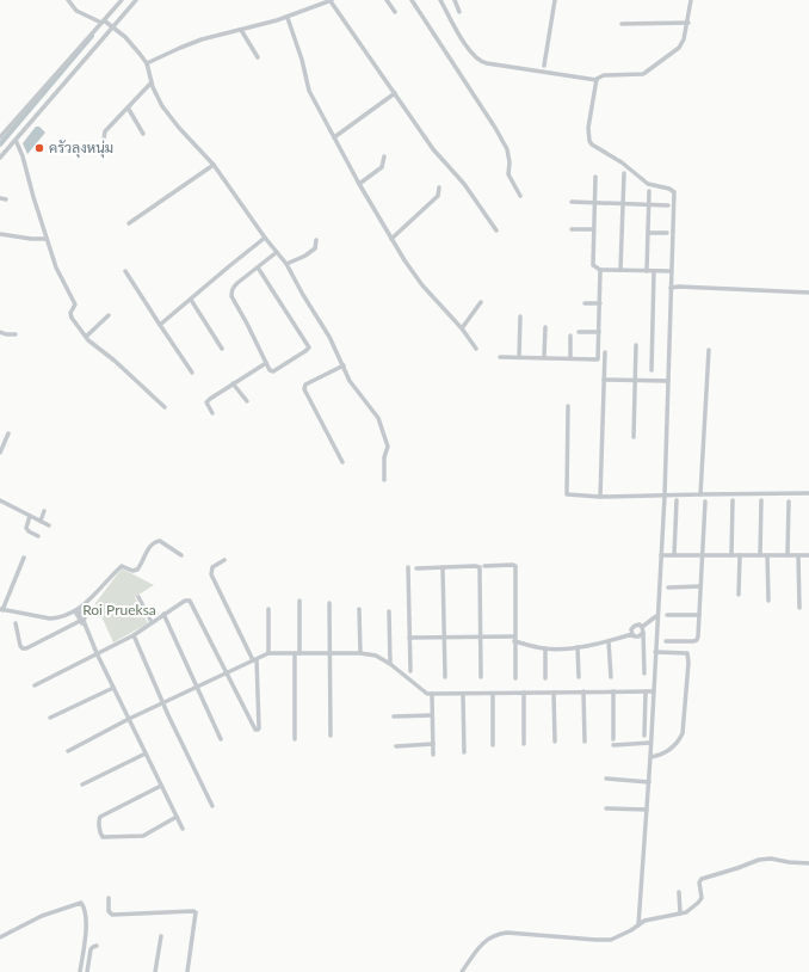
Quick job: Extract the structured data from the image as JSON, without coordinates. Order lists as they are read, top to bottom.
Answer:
{
  "parks": ["Roi Prueksa"],
  "places": ["ครัวลุงหนุ่ม"]
}
